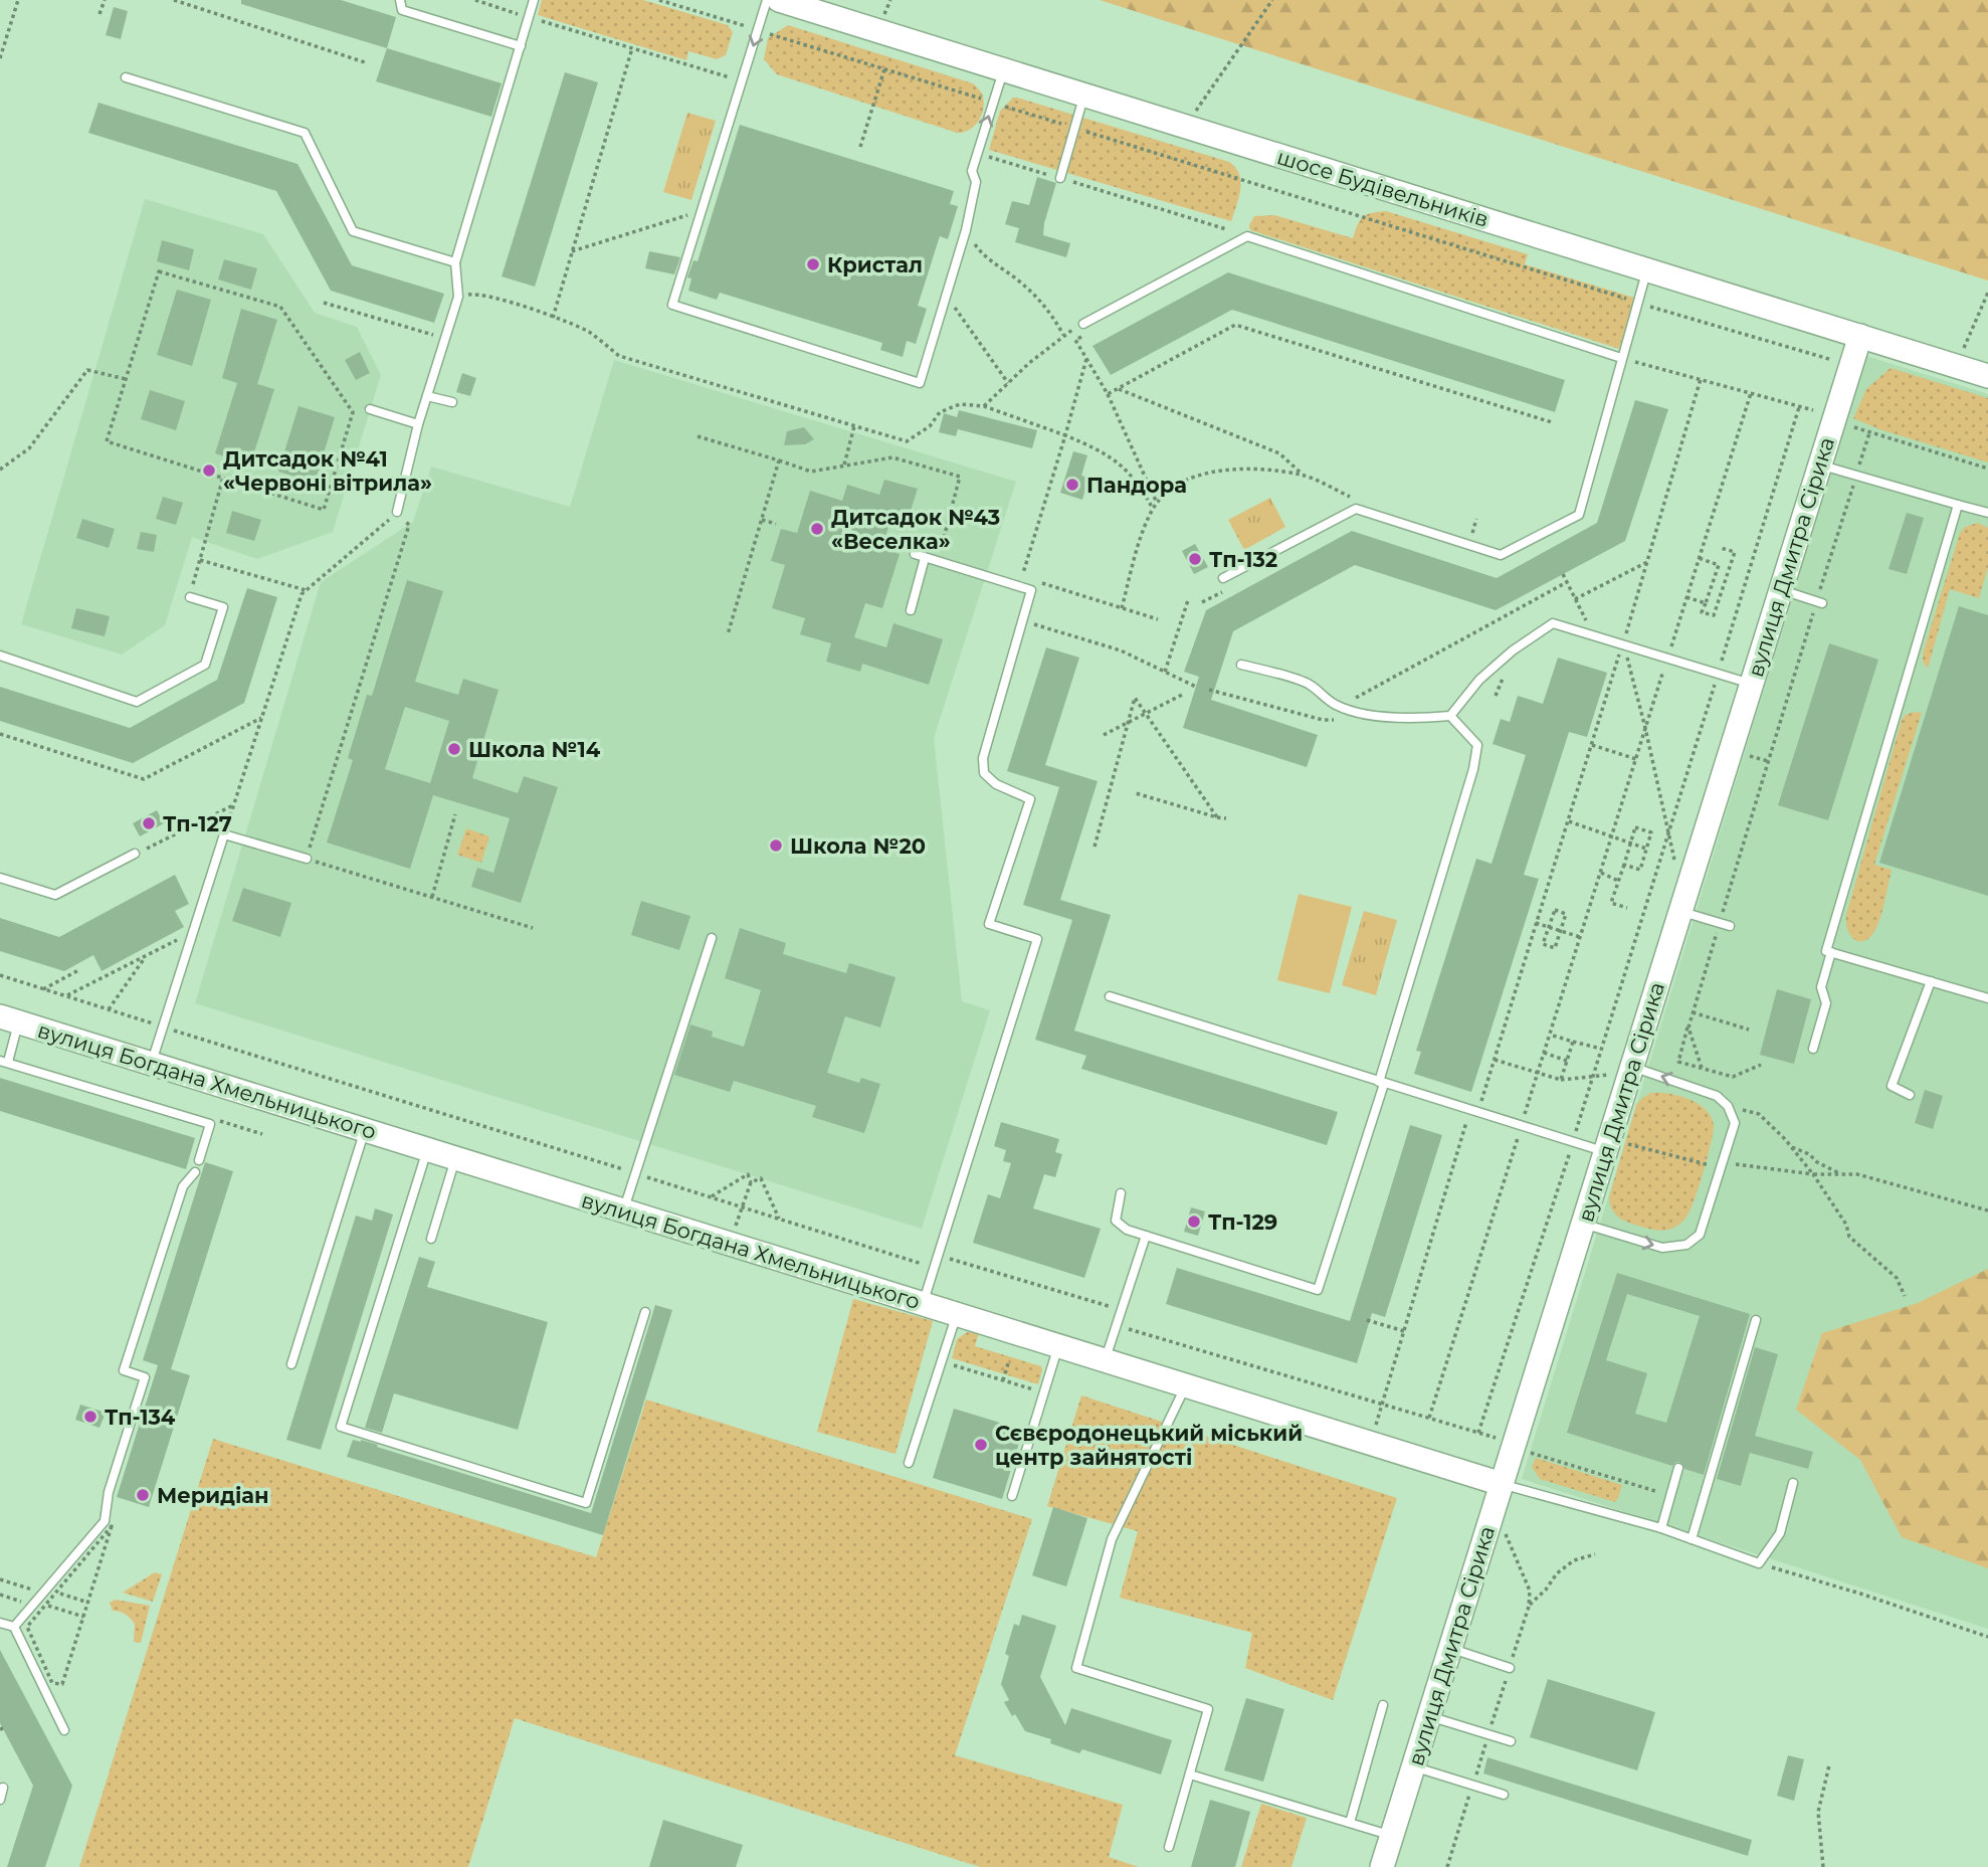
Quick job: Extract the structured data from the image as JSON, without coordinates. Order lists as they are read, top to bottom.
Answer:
{
  "streets": {
    "street": ["шосе Будівельників", "вулиця Дмитра Сірика", "вулиця Богдана Хмельницького"]
  },
  "crossings": [
    ["шосе Будівельників", "вулиця Дмитра Сірика"],
    ["вулиця Дмитра Сірика", "вулиця Богдана Хмельницького"]
  ],
  "places": [
    "Кристал",
    "Дитсадок №41 «Червоні вітрила»",
    "Пандора",
    "Дитсадок №43 «Веселка»",
    "Тп-132",
    "Школа №14",
    "Тп-127",
    "Школа №20",
    "Тп-129",
    "Тп-134",
    "Сєвєродонецький міський центр зайнятості",
    "Меридіан"
  ]
}
